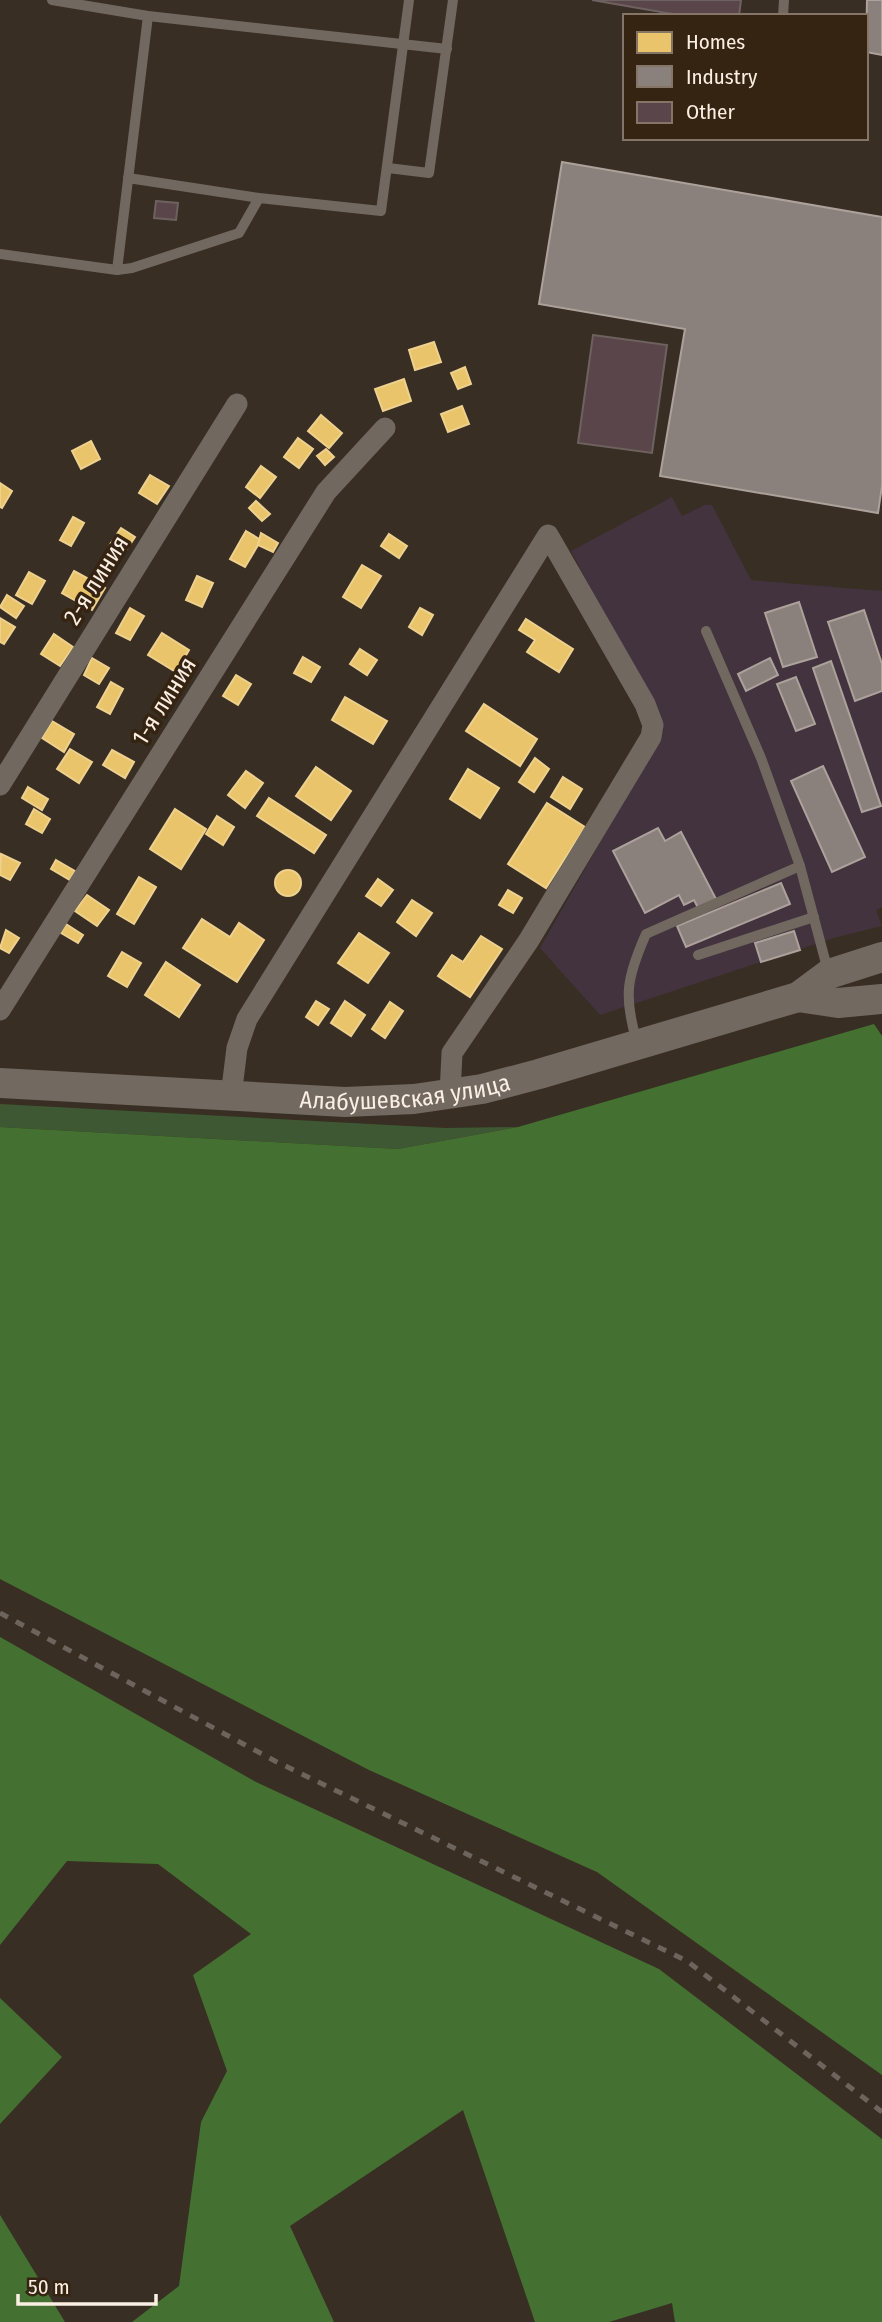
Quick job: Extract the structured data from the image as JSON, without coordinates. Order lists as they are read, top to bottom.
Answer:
{
  "streets": {
    "street": ["2-я линия", "1-я линия", "Алабушевская улица"]
  },
  "legend": ["Homes", "Industry", "Other"],
  "scale_bar": "50 m"
}
